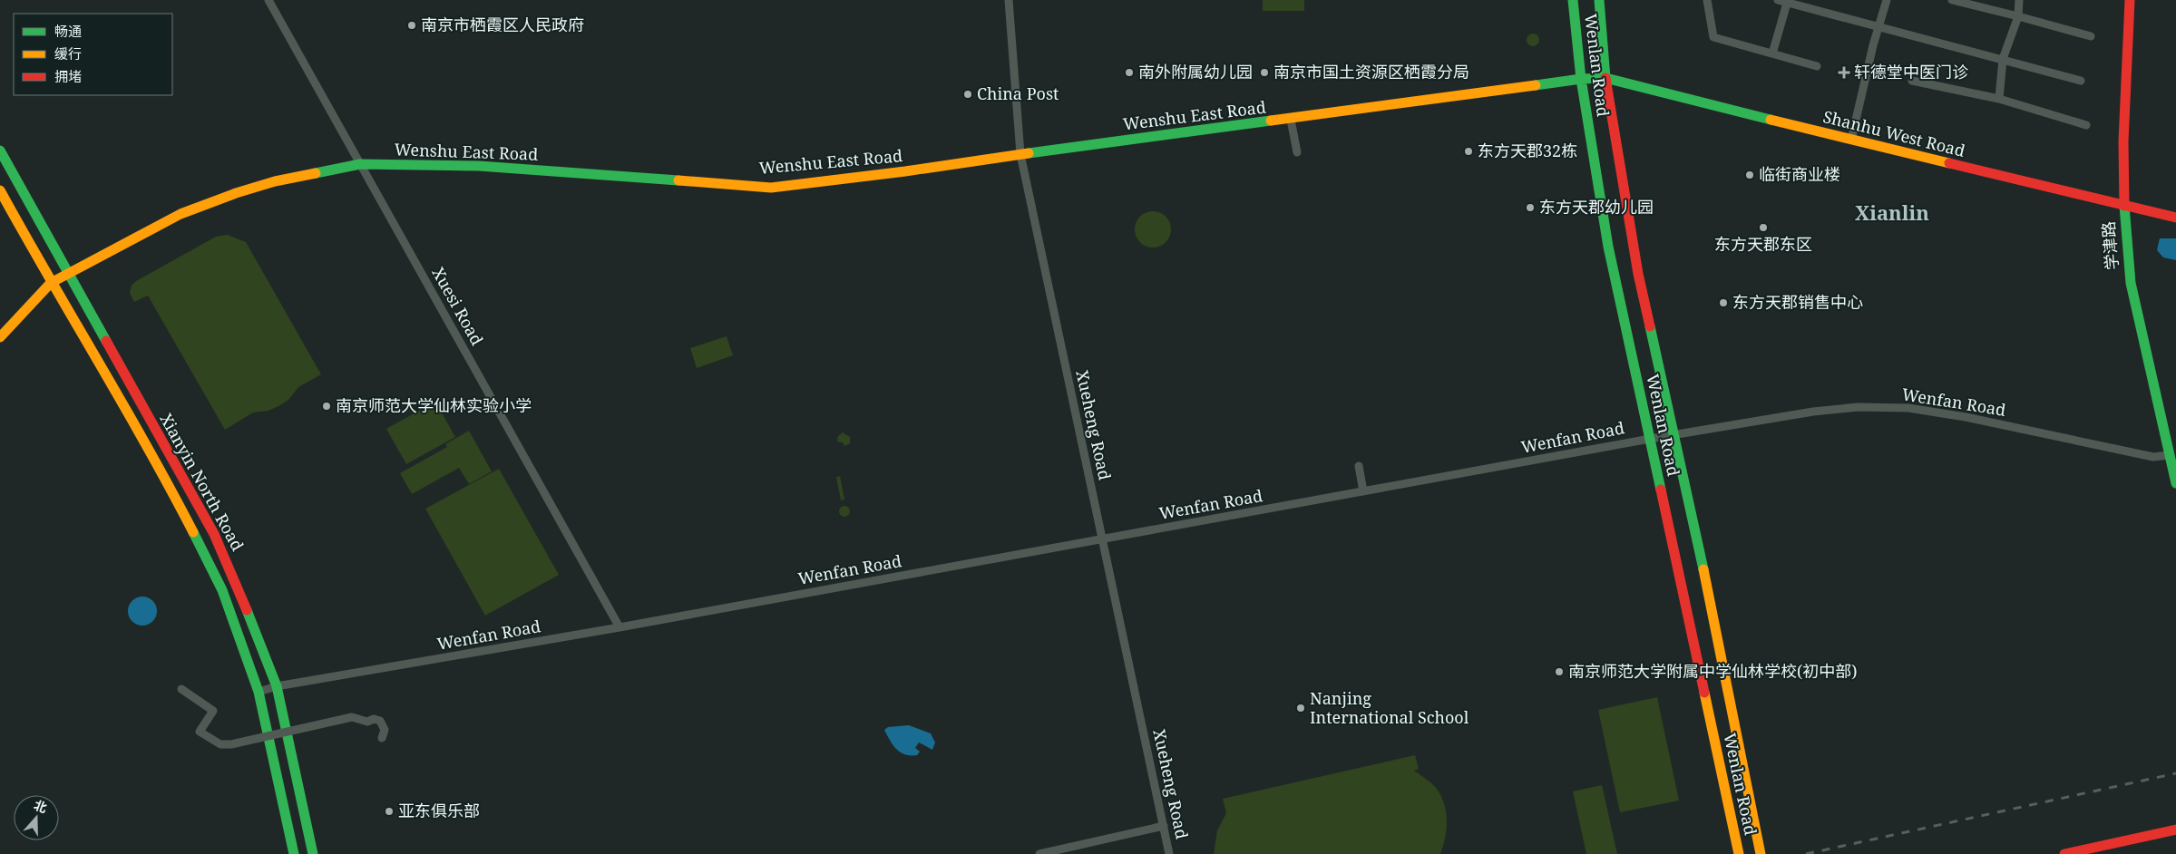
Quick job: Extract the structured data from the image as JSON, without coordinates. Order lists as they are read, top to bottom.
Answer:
{
  "streets": {
    "main road": [
      "Wenlan Road",
      "Wenshu East Road",
      "Shanhu West Road",
      "学津路",
      "Xianyin North Road"
    ],
    "street": ["Xuesi Road", "Wenfan Road", "Xueheng Road"]
  },
  "crossings": [
    ["Wenlan Road", "Wenshu East Road"],
    ["Wenlan Road", "Shanhu West Road"],
    ["Wenlan Road", "Wenfan Road"],
    ["Wenshu East Road", "Shanhu West Road"],
    ["Wenshu East Road", "Xuesi Road"],
    ["Wenshu East Road", "Xueheng Road"],
    ["Wenshu East Road", "Xianyin North Road"],
    ["Shanhu West Road", "学津路"],
    ["学津路", "Wenfan Road"],
    ["Xuesi Road", "Wenfan Road"],
    ["Wenfan Road", "Xueheng Road"],
    ["Wenfan Road", "Xianyin North Road"]
  ],
  "districts": ["Xianlin"],
  "places": {
    "other": [
      "南京市栖霞区人民政府",
      "南外附属幼儿园",
      "南京市国土资源区栖霞分局",
      "China Post",
      "东方天郡32栋",
      "临街商业楼",
      "东方天郡幼儿园",
      "东方天郡东区",
      "东方天郡销售中心",
      "南京师范大学仙林实验小学",
      "南京师范大学附属中学仙林学校(初中部)",
      "Nanjing International School",
      "亚东俱乐部"
    ],
    "health": ["轩德堂中医门诊"]
  },
  "legend": ["畅通", "缓行", "拥堵"],
  "north": "top"
}
